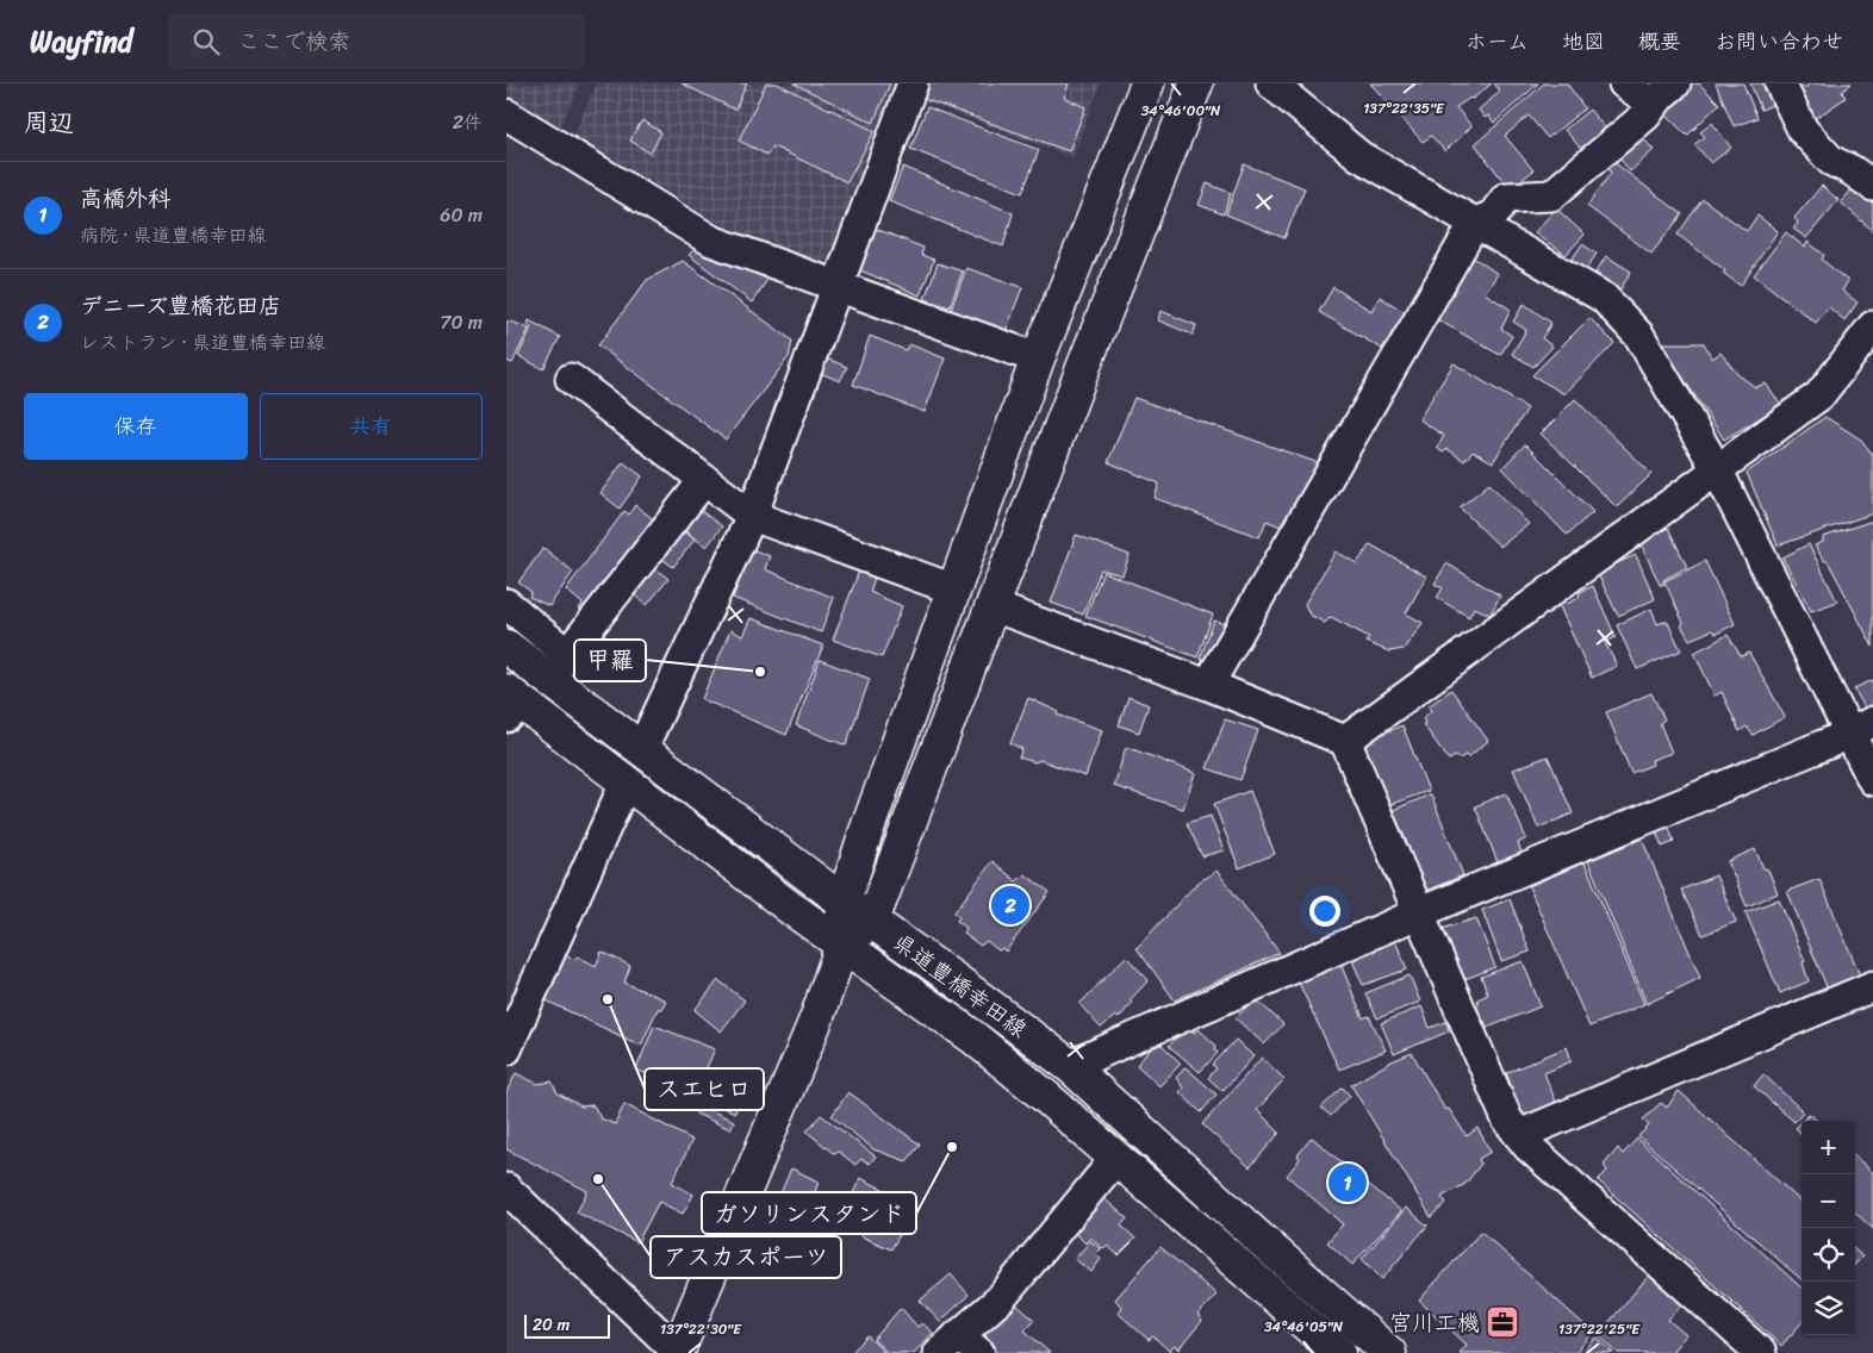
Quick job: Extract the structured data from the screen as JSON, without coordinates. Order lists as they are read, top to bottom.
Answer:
{
  "streets": {
    "street": ["県道豊橋幸田線"]
  },
  "places": {
    "other": [
      "甲羅",
      "スエヒロ",
      "ガソリンスタンド",
      "アスカスポーツ"
    ],
    "office": ["宮川工機"]
  },
  "scale_bar": "20 m",
  "page": {
    "header": "Wayfind",
    "search": "ここで検索",
    "nav": [
      "ホーム",
      "地図",
      "概要",
      "お問い合わせ"
    ],
    "heading": ["周辺", "2件"],
    "list": [
      {
        "mark": "1",
        "name": "高橋外科",
        "note": "病院 · 県道豊橋幸田線",
        "value": "60 m"
      },
      {
        "mark": "2",
        "name": "デニーズ豊橋花田店",
        "note": "レストラン · 県道豊橋幸田線",
        "value": "70 m"
      }
    ],
    "buttons": ["保存", "共有"],
    "pins": ["2", "1"],
    "map_buttons": ["+", "−"],
    "scale": "20 m"
  },
  "coordinates": [
    "137°22'35\"E",
    "34°46'00\"N",
    "34°46'05\"N",
    "137°22'30\"E",
    "137°22'25\"E"
  ]
}
